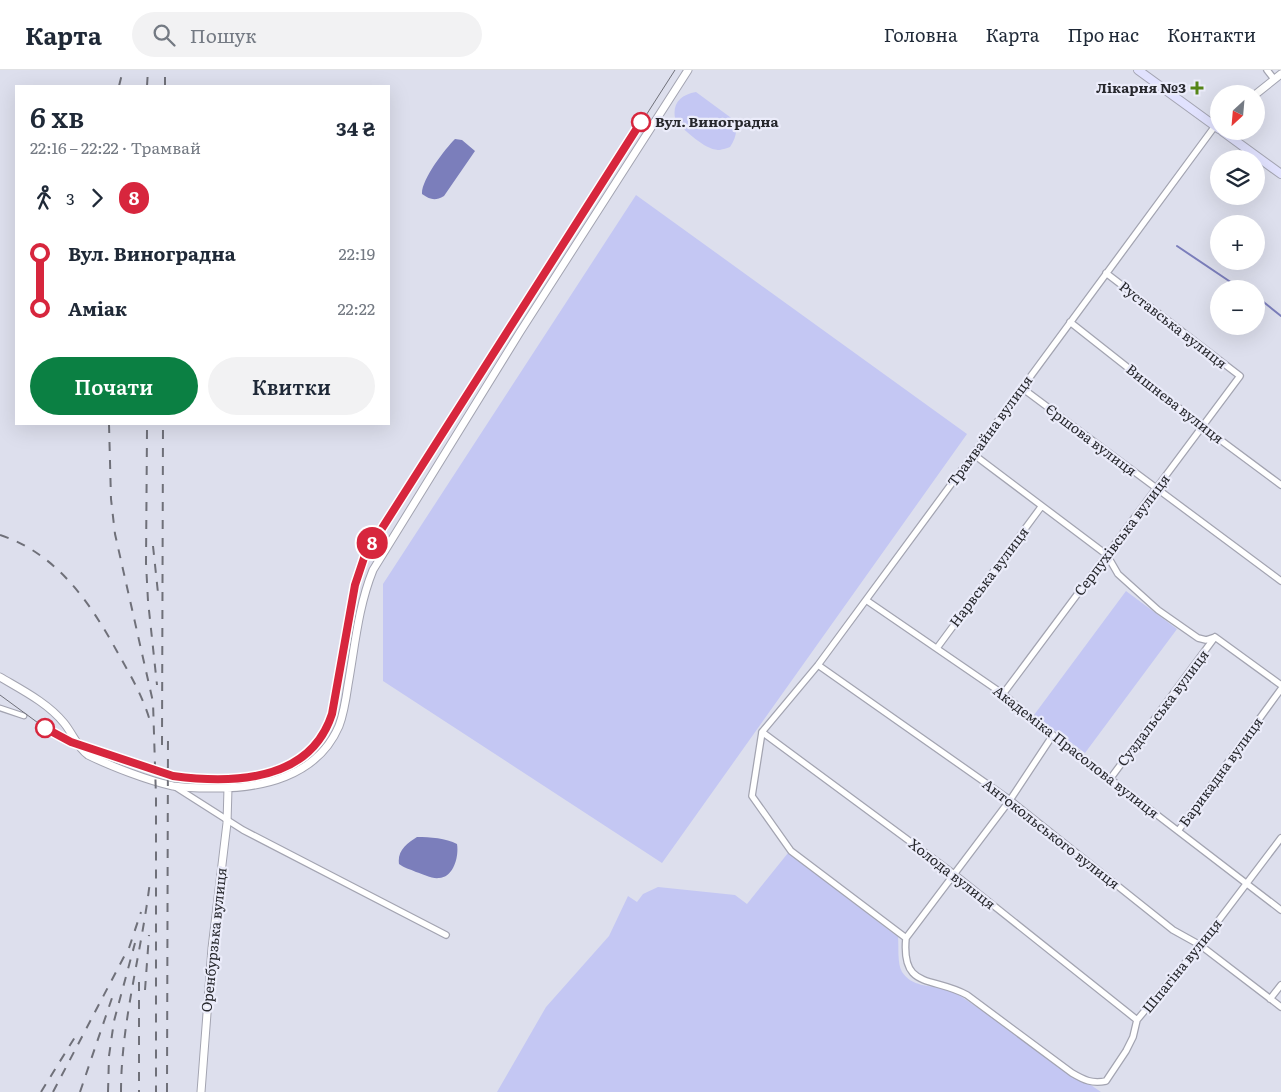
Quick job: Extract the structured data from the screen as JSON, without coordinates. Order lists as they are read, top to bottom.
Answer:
{
  "streets": {
    "street": [
      "Руставська вулиця",
      "Вишнева вулиця",
      "Трамвайна вулиця",
      "Єршова вулиця",
      "Серпухівська вулиця",
      "Нарвська вулиця",
      "Суздальська вулиця",
      "Академіка Прасолова вулиця",
      "Барикадна вулиця",
      "Антокольського вулиця",
      "Холода вулиця",
      "Оренбурзька вулиця",
      "Шпагіна вулиця"
    ]
  },
  "crossings": [
    ["Руставська вулиця", "Трамвайна вулиця"],
    ["Руставська вулиця", "Серпухівська вулиця"],
    ["Вишнева вулиця", "Трамвайна вулиця"],
    ["Вишнева вулиця", "Серпухівська вулиця"],
    ["Трамвайна вулиця", "Єршова вулиця"],
    ["Трамвайна вулиця", "Академіка Прасолова вулиця"],
    ["Трамвайна вулиця", "Антокольського вулиця"],
    ["Трамвайна вулиця", "Холода вулиця"],
    ["Єршова вулиця", "Серпухівська вулиця"],
    ["Серпухівська вулиця", "Академіка Прасолова вулиця"],
    ["Нарвська вулиця", "Академіка Прасолова вулиця"],
    ["Суздальська вулиця", "Академіка Прасолова вулиця"],
    ["Академіка Прасолова вулиця", "Барикадна вулиця"],
    ["Академіка Прасолова вулиця", "Шпагіна вулиця"],
    ["Антокольського вулиця", "Шпагіна вулиця"],
    ["Холода вулиця", "Шпагіна вулиця"]
  ],
  "places": {
    "health": ["Лікарня №3"],
    "other": ["Вул. Виноградна"]
  },
  "lines": ["tram line 8"],
  "north": "bottom left",
  "page": {
    "header": "Карта",
    "search": "Пошук",
    "nav": [
      "Головна",
      "Карта",
      "Про нас",
      "Контакти"
    ],
    "on_map": "8",
    "map_buttons": ["+", "−"],
    "heading": ["6 хв", "22:16 – 22:22 · Трамвай", "34 ₴"],
    "legs": ["3", "8"],
    "list": [
      {
        "name": "Вул. Виноградна",
        "value": "22:19"
      },
      {
        "name": "Аміак",
        "value": "22:22"
      }
    ],
    "buttons": ["Почати", "Квитки"]
  }
}
